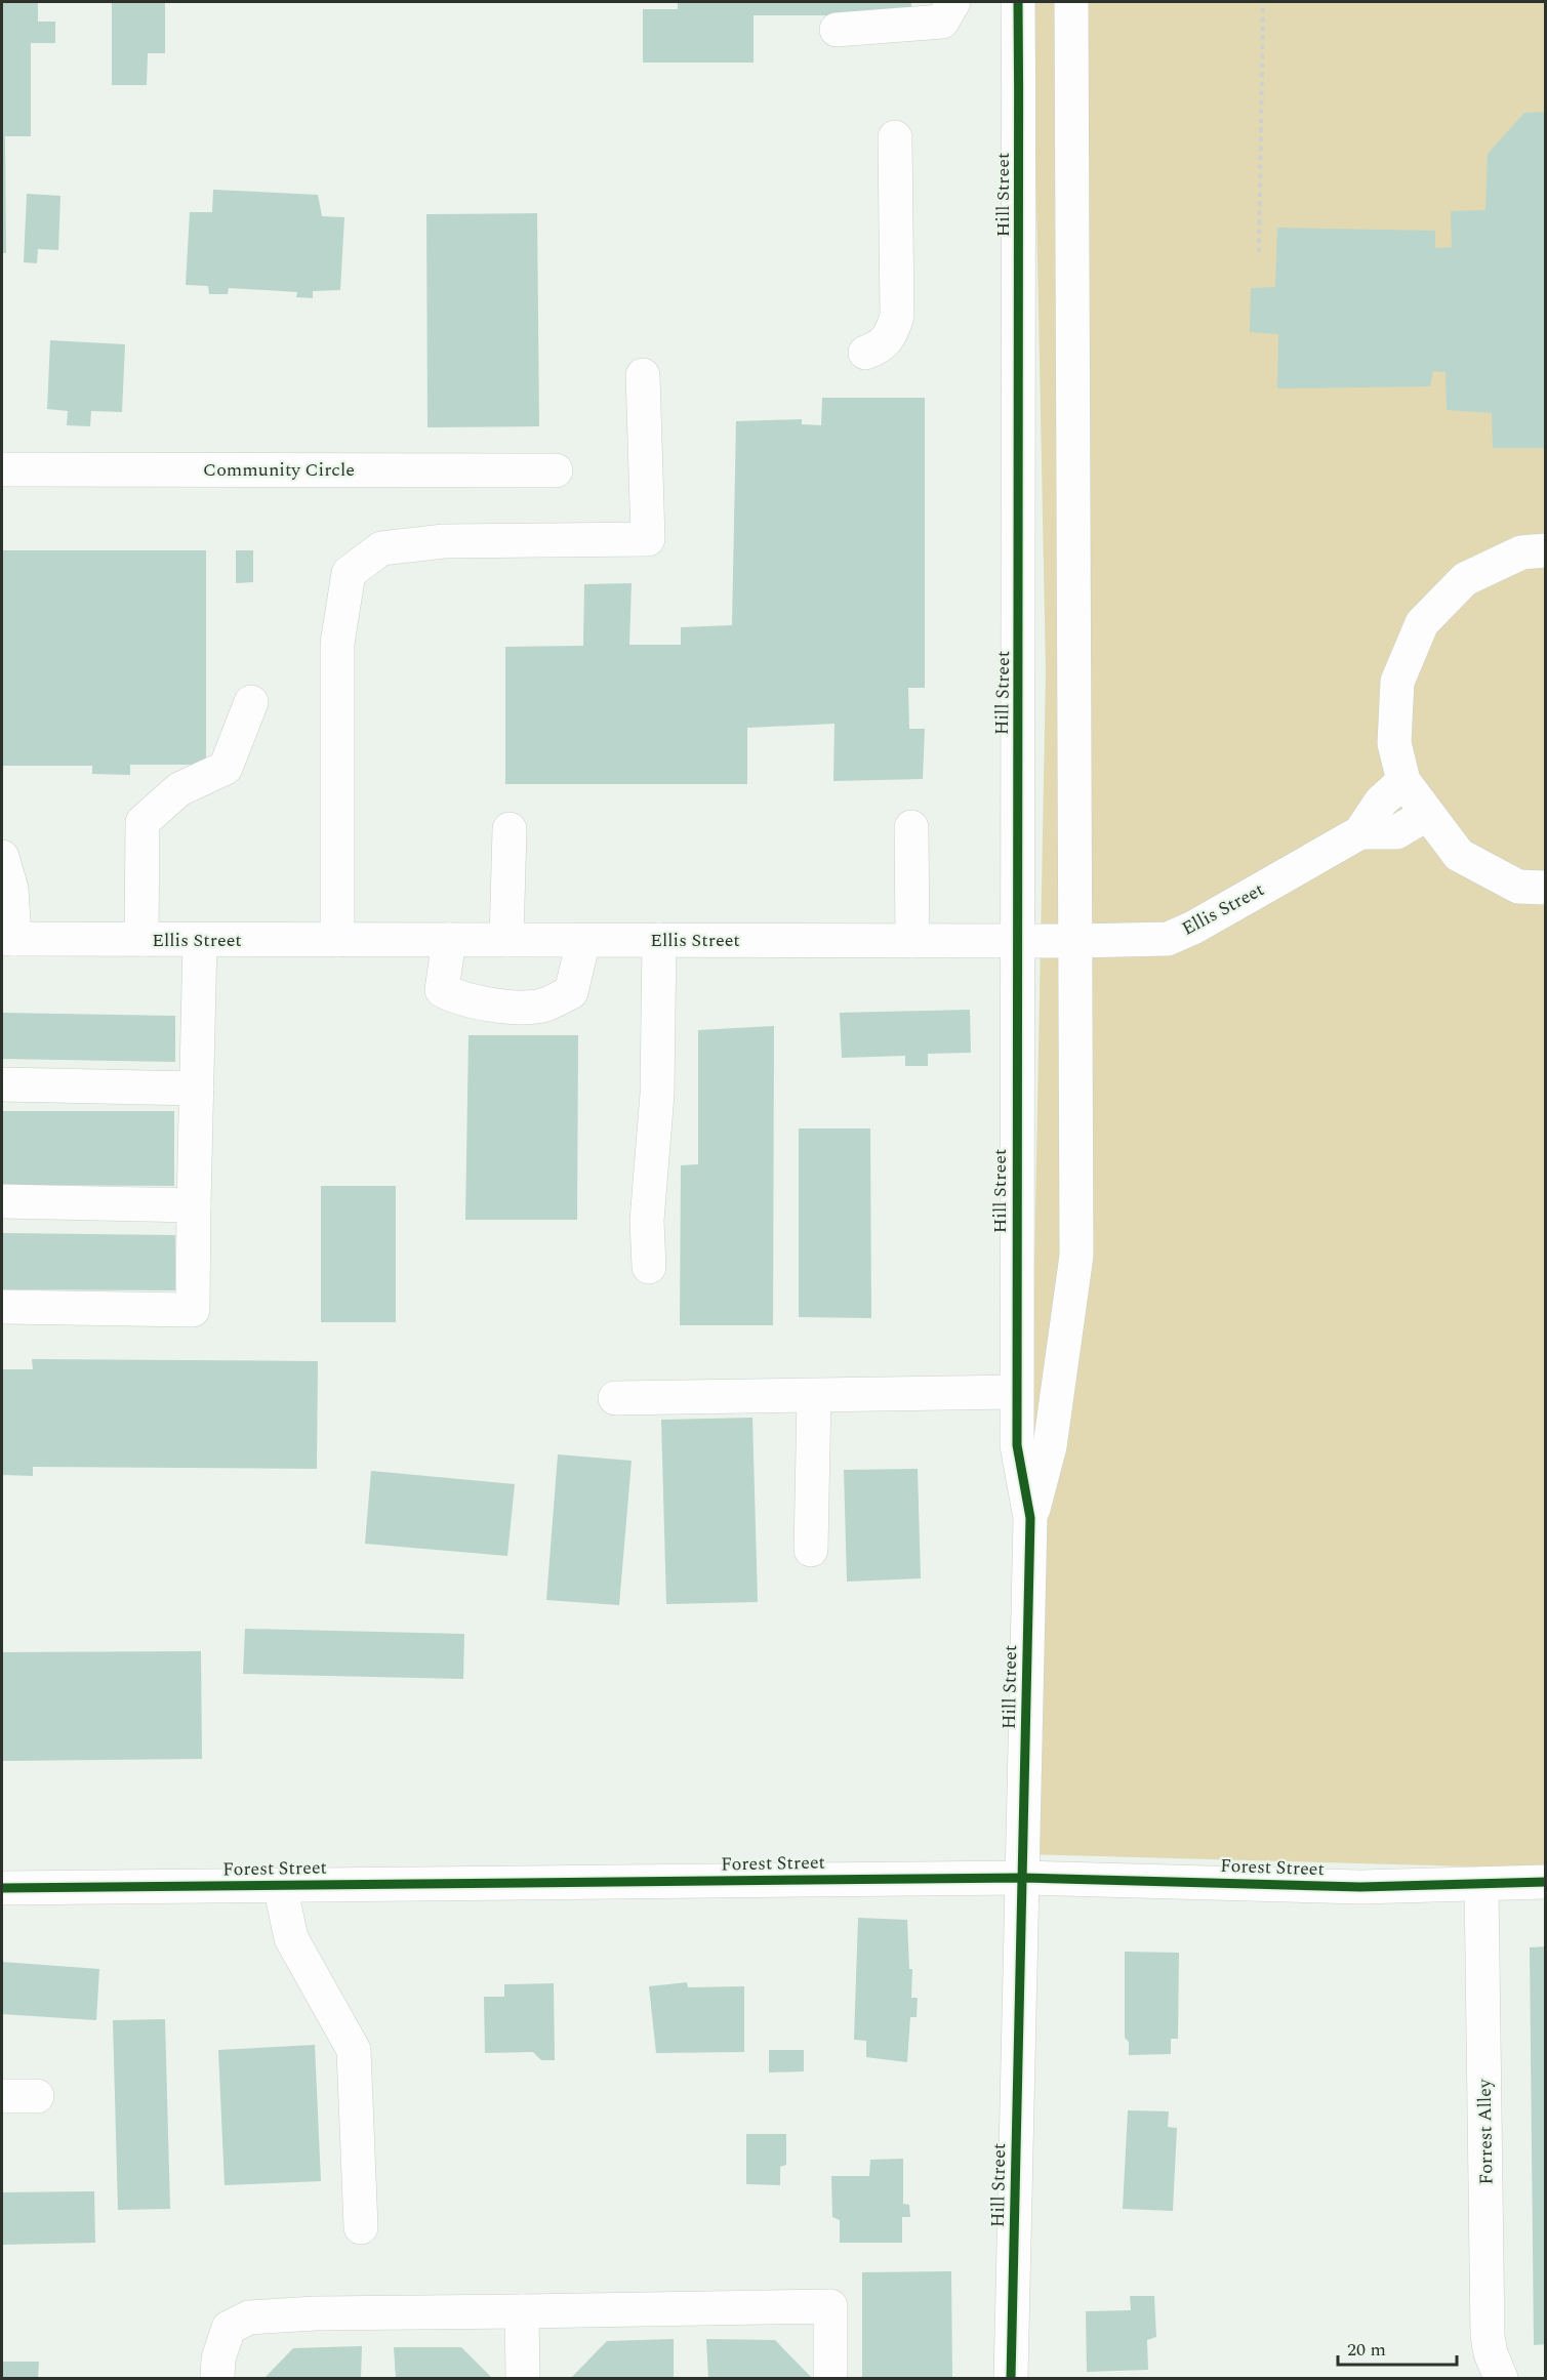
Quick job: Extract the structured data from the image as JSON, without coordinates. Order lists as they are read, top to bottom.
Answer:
{
  "streets": {
    "street": [
      "Hill Street",
      "Community Circle",
      "Ellis Street",
      "Forest Street",
      "Forrest Alley"
    ]
  },
  "crossings": [
    ["Hill Street", "Ellis Street"],
    ["Hill Street", "Forest Street"],
    ["Forest Street", "Forrest Alley"]
  ],
  "scale_bar": "20 m"
}
